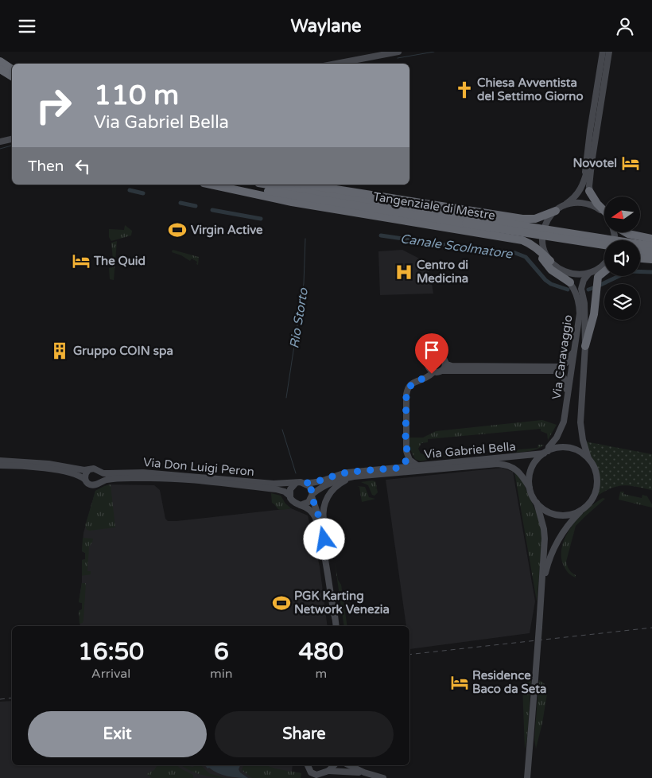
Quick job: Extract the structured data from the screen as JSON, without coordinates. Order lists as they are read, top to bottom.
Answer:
{
  "streets": {
    "highway": ["Tangenziale di Mestre"],
    "street": ["Via Caravaggio", "Via Gabriel Bella", "Via Don Luigi Peron"]
  },
  "crossings": [
    ["Via Caravaggio", "Via Gabriel Bella"],
    ["Via Gabriel Bella", "Via Don Luigi Peron"]
  ],
  "water": ["Canale Scolmatore", "Rio Storto"],
  "places": {
    "church": ["Chiesa Avventista del Settimo Giorno"],
    "hotel": ["Novotel", "The Quid", "Residence Baco da Seta"],
    "sports": ["Virgin Active", "PGK Karting Network Venezia"],
    "hospital": ["Centro di Medicina"],
    "building": ["Gruppo COIN spa"]
  },
  "north": "left",
  "page": {
    "header": "Waylane",
    "turn": ["110 m", "Via Gabriel Bella"],
    "then": "Then",
    "eta": [
      "16:50",
      "Arrival",
      "6",
      "min",
      "480",
      "m"
    ],
    "buttons": ["Exit", "Share"]
  }
}
